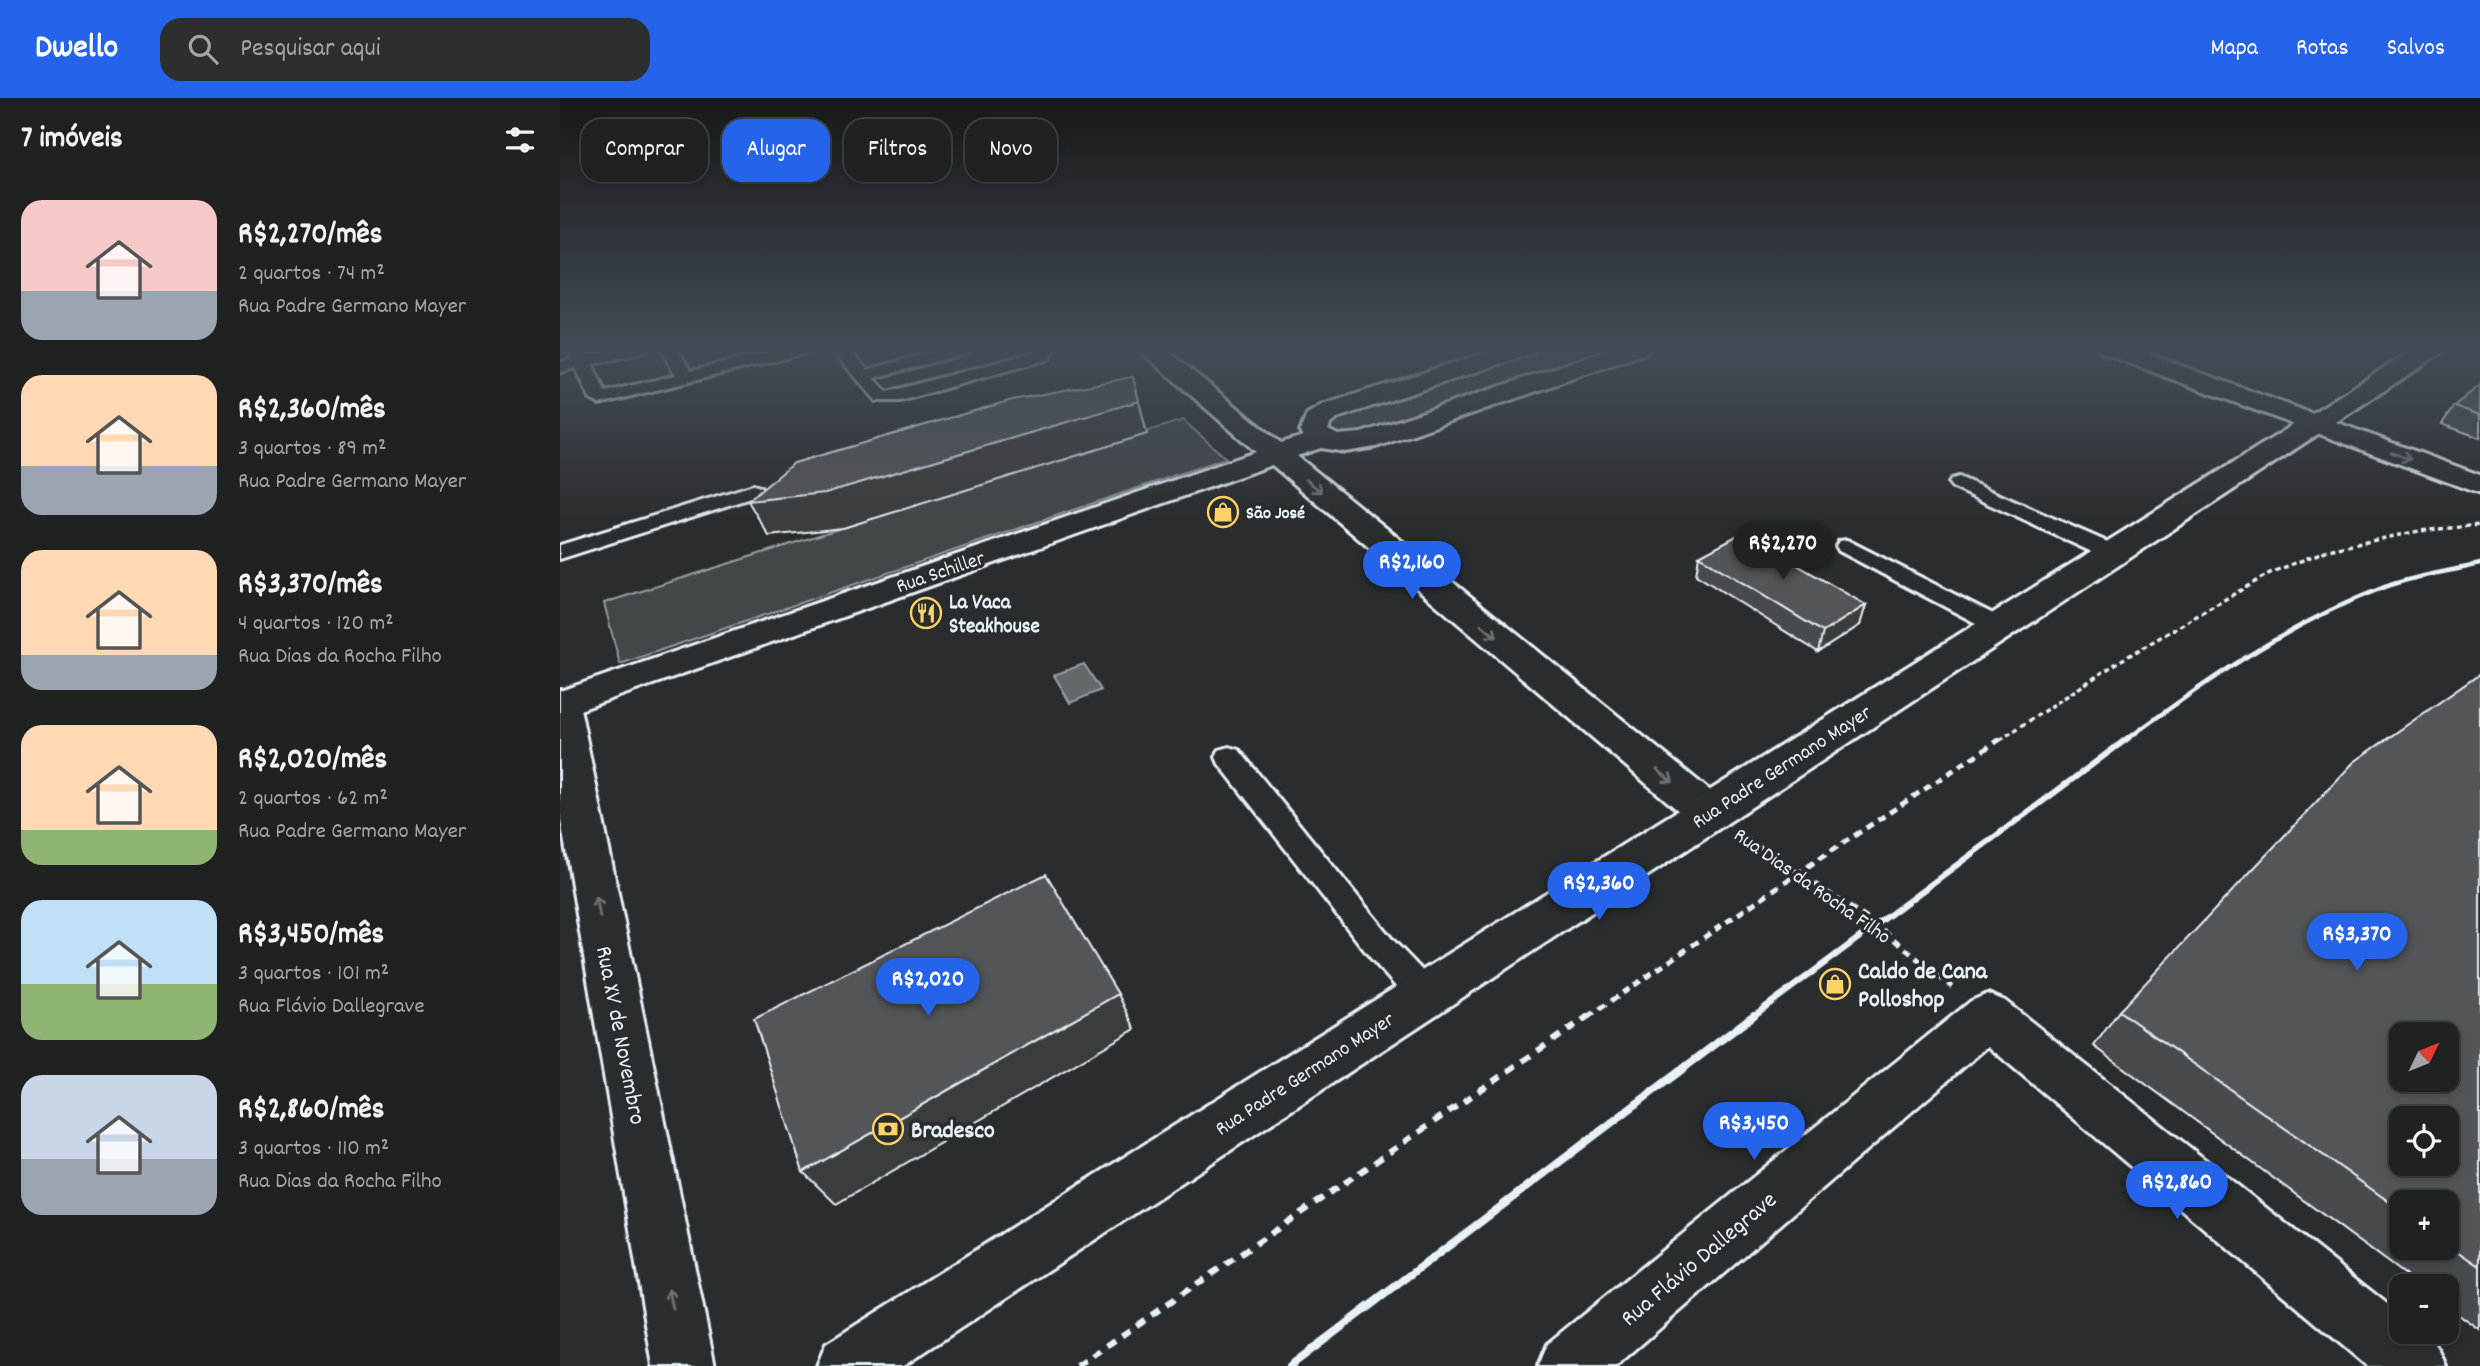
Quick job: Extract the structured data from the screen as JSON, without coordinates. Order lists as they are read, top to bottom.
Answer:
{
  "streets": {
    "street": [
      "Rua Schiller",
      "Rua Padre Germano Mayer",
      "Rua XV de Novembro",
      "Rua Flávio Dallegrave"
    ],
    "path": ["Rua Dias da Rocha Filho"]
  },
  "crossings": [
    ["Rua Schiller", "Rua XV de Novembro"],
    ["Rua Padre Germano Mayer", "Rua Dias da Rocha Filho"],
    ["Rua Dias da Rocha Filho", "Rua Flávio Dallegrave"]
  ],
  "one_way": ["Rua XV de Novembro"],
  "places": {
    "shop": ["São José", "Caldo de Cana Polloshop"],
    "restaurant": ["La Vaca Steakhouse"],
    "bank": ["Bradesco"]
  },
  "north": "top right",
  "page": {
    "header": "Dwello",
    "search": "Pesquisar aqui",
    "nav": ["Mapa", "Rotas", "Salvos"],
    "heading": "7 imóveis",
    "chip": [
      "Comprar",
      "Alugar",
      "Filtros",
      "Novo"
    ],
    "list": [
      {
        "name": "R$2,270/mês",
        "note": "2 quartos · 74 m² · Rua Padre Germano Mayer"
      },
      {
        "name": "R$2,360/mês",
        "note": "3 quartos · 89 m² · Rua Padre Germano Mayer"
      },
      {
        "name": "R$3,370/mês",
        "note": "4 quartos · 120 m² · Rua Dias da Rocha Filho"
      },
      {
        "name": "R$2,020/mês",
        "note": "2 quartos · 62 m² · Rua Padre Germano Mayer"
      },
      {
        "name": "R$3,450/mês",
        "note": "3 quartos · 101 m² · Rua Flávio Dallegrave"
      },
      {
        "name": "R$2,860/mês",
        "note": "3 quartos · 110 m² · Rua Dias da Rocha Filho"
      }
    ],
    "price": [
      "R$2,270",
      "R$2,160",
      "R$2,360",
      "R$3,370",
      "R$2,020",
      "R$3,450",
      "R$2,860"
    ],
    "map_buttons": ["+", "−"]
  }
}
